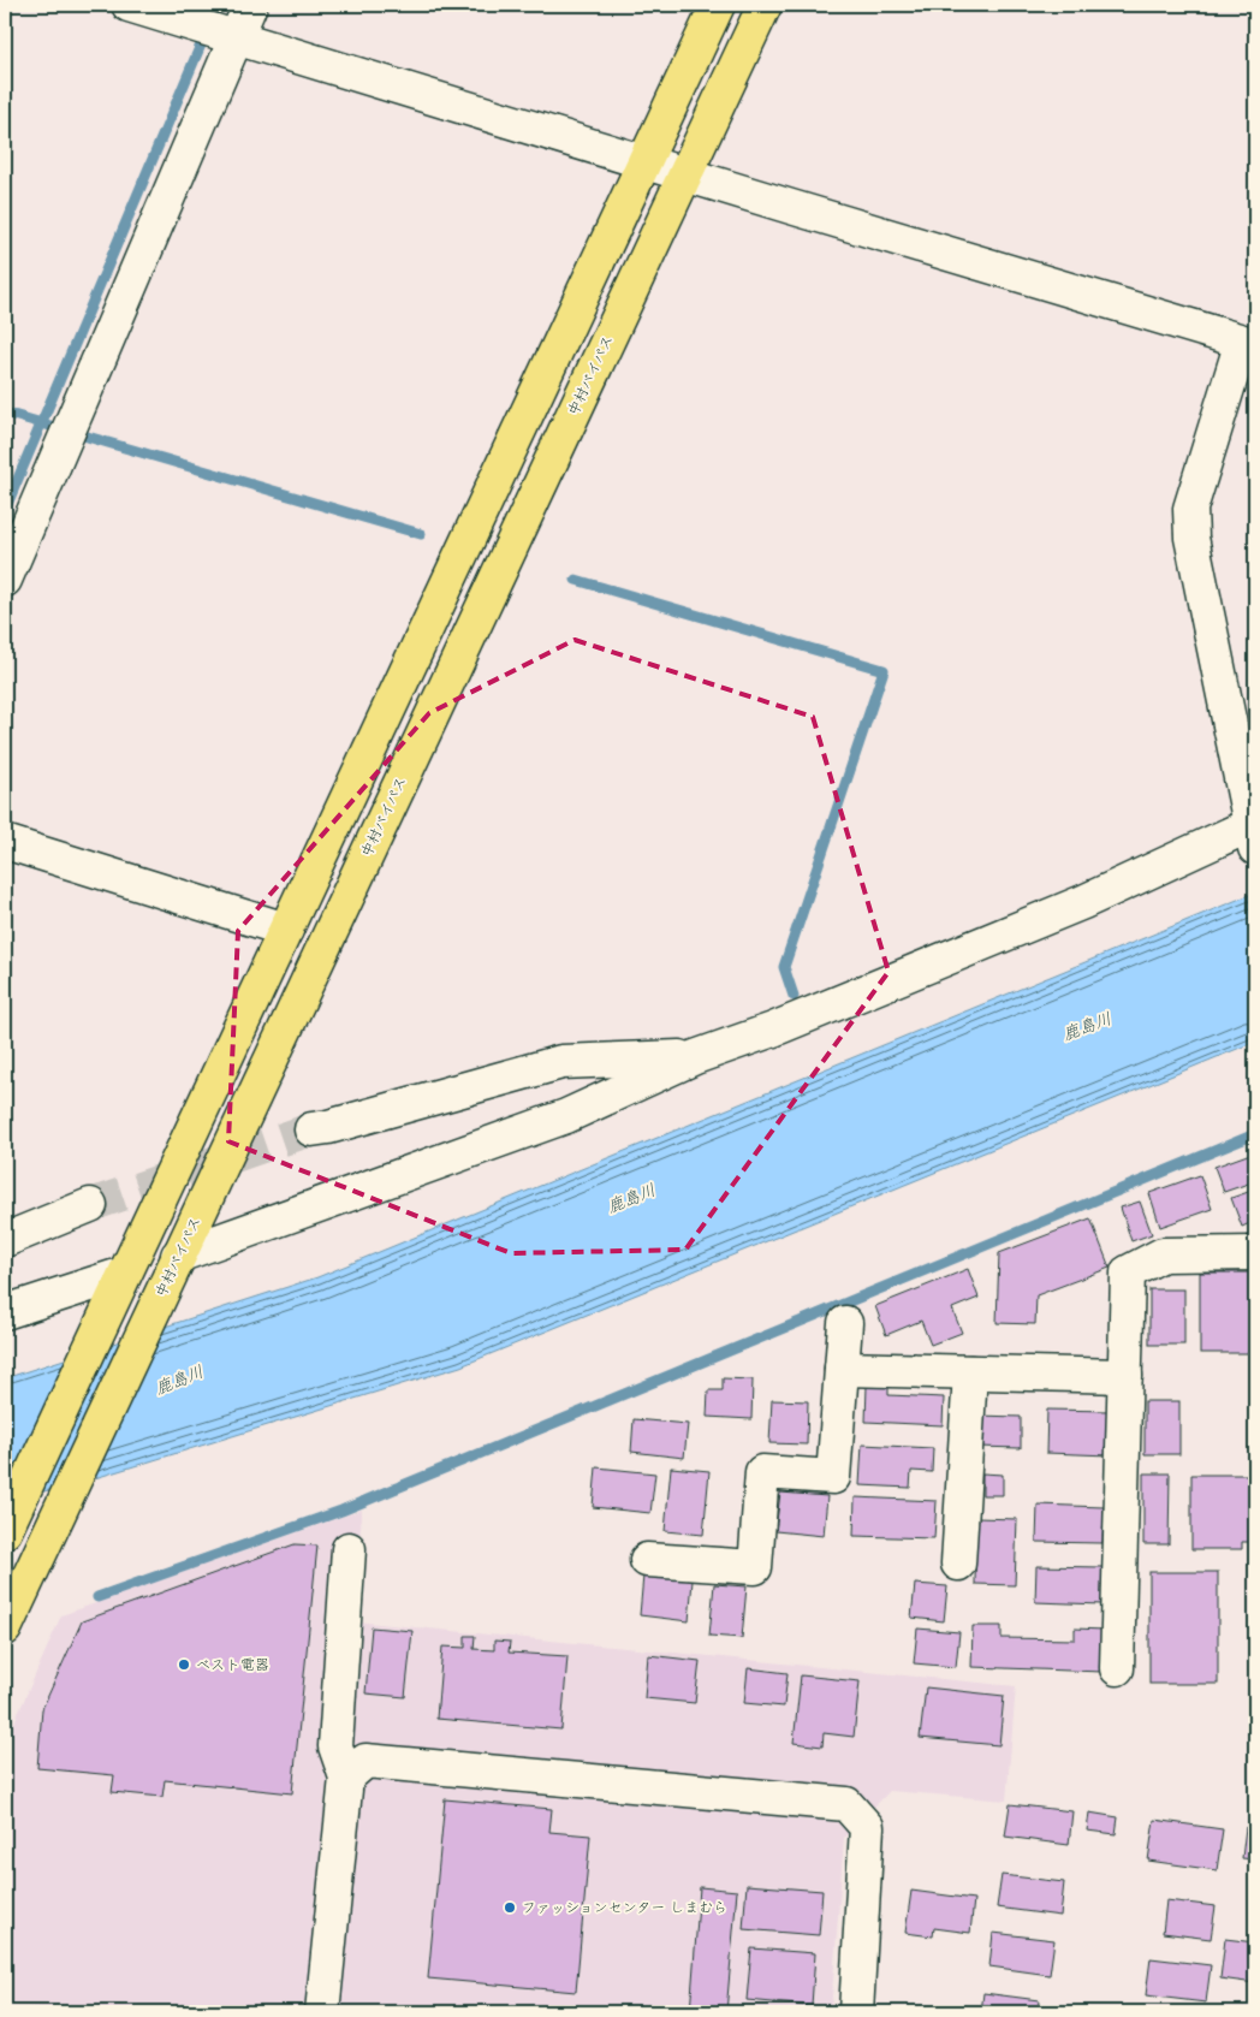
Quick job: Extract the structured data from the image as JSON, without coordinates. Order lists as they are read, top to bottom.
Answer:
{
  "streets": {
    "highway": ["中村バイパス"]
  },
  "water": ["鹿島川"],
  "places": ["ベスト電器", "ファッションセンター しまむら"]
}
